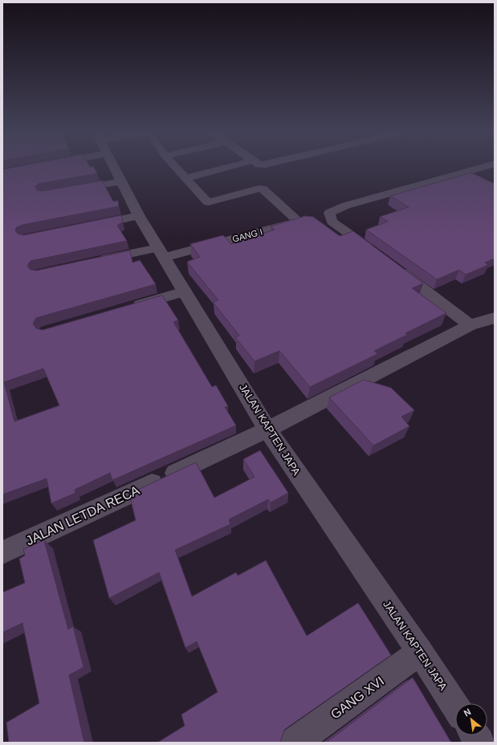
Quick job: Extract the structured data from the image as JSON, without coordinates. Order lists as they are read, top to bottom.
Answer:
{
  "streets": {
    "street": [
      "GANG I",
      "JALAN KAPTEN JAPA",
      "JALAN LETDA RECA",
      "GANG XVI"
    ]
  },
  "crossings": [
    ["GANG I", "JALAN KAPTEN JAPA"],
    ["JALAN KAPTEN JAPA", "JALAN LETDA RECA"],
    ["JALAN KAPTEN JAPA", "GANG XVI"]
  ],
  "north": "top left"
}
